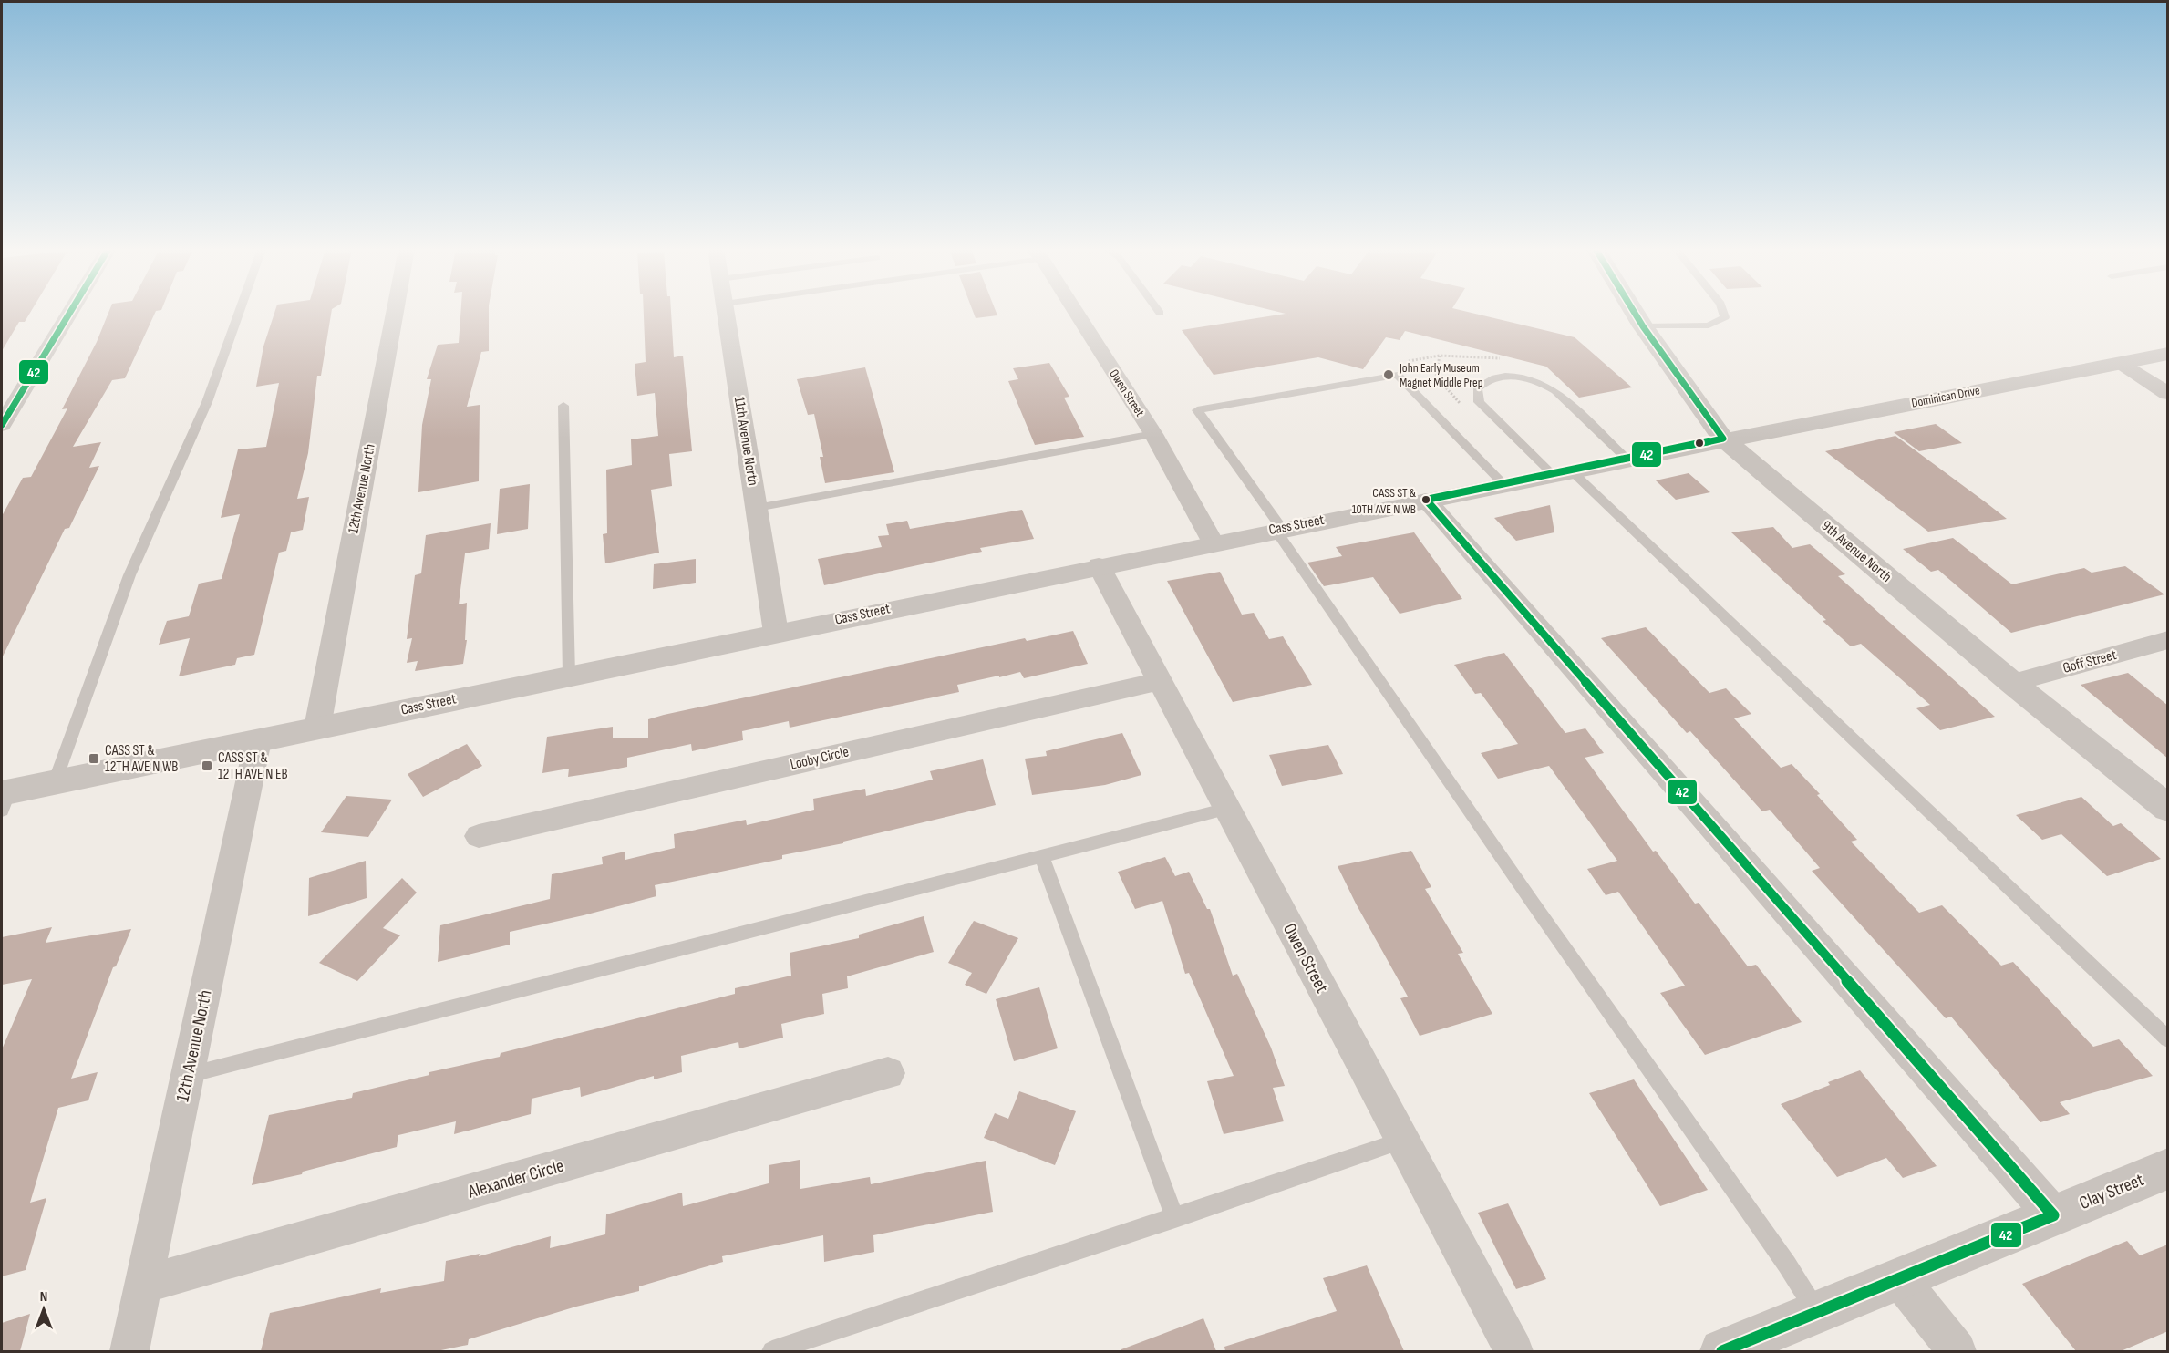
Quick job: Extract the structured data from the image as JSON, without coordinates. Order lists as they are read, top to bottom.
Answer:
{
  "streets": {
    "street": [
      "Owen Street",
      "Dominican Drive",
      "11th Avenue North",
      "12th Avenue North",
      "Cass Street",
      "9th Avenue North",
      "Goff Street",
      "Looby Circle",
      "Alexander Circle",
      "Clay Street"
    ]
  },
  "crossings": [
    ["Owen Street", "Cass Street"],
    ["Owen Street", "Looby Circle"],
    ["Dominican Drive", "Cass Street"],
    ["Dominican Drive", "9th Avenue North"],
    ["11th Avenue North", "Cass Street"],
    ["12th Avenue North", "Cass Street"],
    ["12th Avenue North", "Alexander Circle"],
    ["Cass Street", "9th Avenue North"],
    ["9th Avenue North", "Goff Street"]
  ],
  "places": {
    "other": ["John Early Museum Magnet Middle Prep", "CASS ST & 10TH AVE N WB"],
    "transit": ["CASS ST & 12TH AVE N WB", "CASS ST & 12TH AVE N EB"]
  },
  "lines": ["transit line 42"],
  "north": "top"
}
